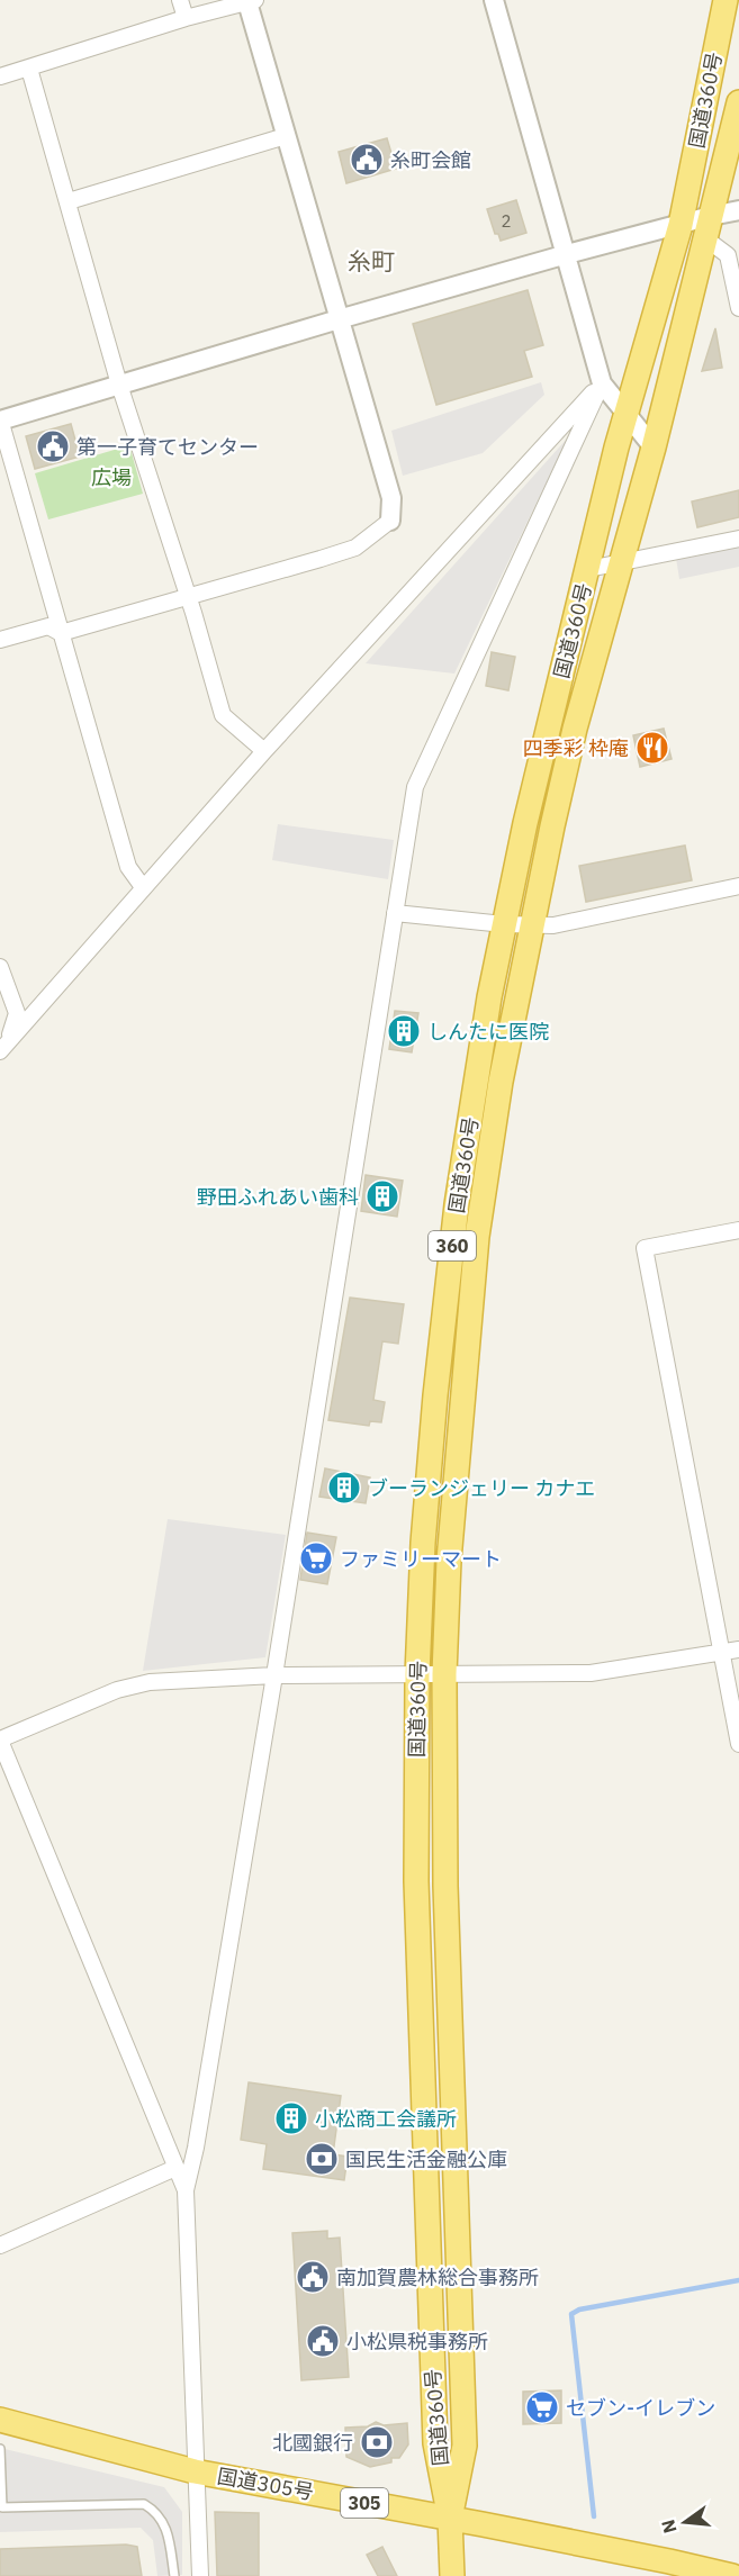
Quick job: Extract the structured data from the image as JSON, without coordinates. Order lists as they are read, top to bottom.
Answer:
{
  "streets": {
    "highway": [
      "国道360号",
      "360",
      "国道305号",
      "305"
    ]
  },
  "crossings": [
    ["国道360号", "国道305号"]
  ],
  "districts": ["糸町"],
  "parks": ["広場"],
  "places": {
    "public building": [
      "糸町会館",
      "第一子育てセンター",
      "南加賀農林総合事務所",
      "小松県税事務所"
    ],
    "restaurant": ["四季彩 枠庵"],
    "building": [
      "しんたに医院",
      "野田ふれあい歯科",
      "ブーランジェリー カナエ",
      "小松商工会議所"
    ],
    "supermarket": ["ファミリーマート", "セブン-イレブン"],
    "bank": ["国民生活金融公庫", "北國銀行"]
  },
  "house_numbers": ["2"],
  "north": "left"
}
